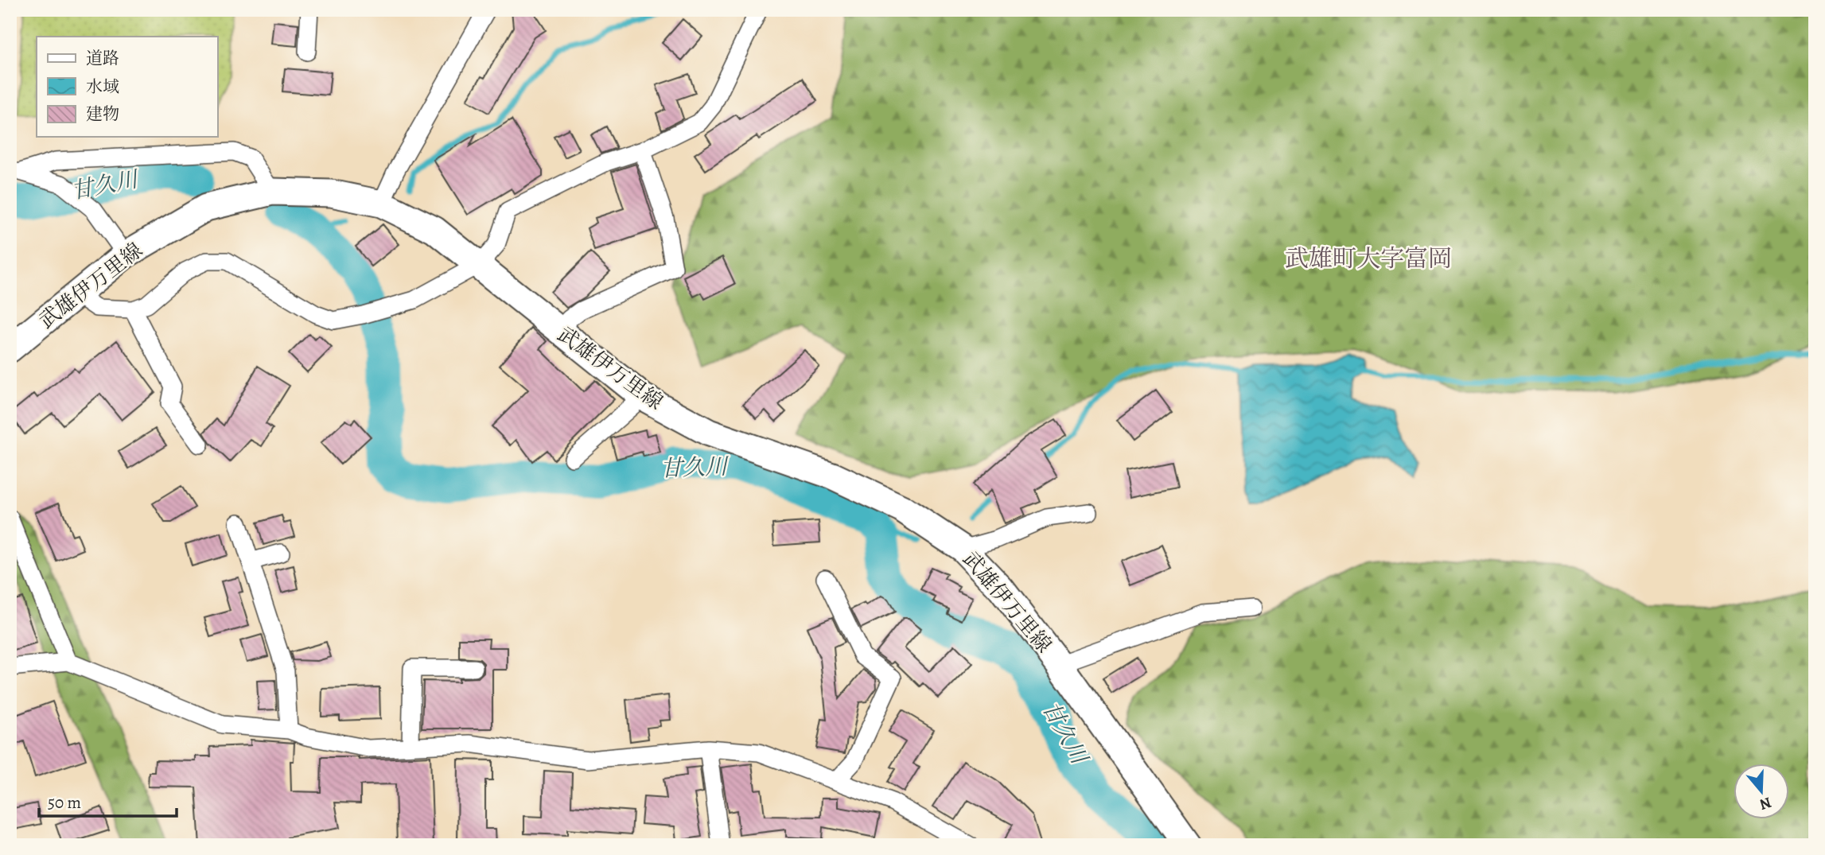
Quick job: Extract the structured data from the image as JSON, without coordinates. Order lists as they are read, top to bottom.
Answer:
{
  "streets": {
    "main road": ["武雄伊万里線"]
  },
  "districts": ["武雄町大字富岡"],
  "water": ["甘久川"],
  "legend": ["道路", "水域", "建物"],
  "scale_bar": "50 m",
  "north": "bottom"
}
